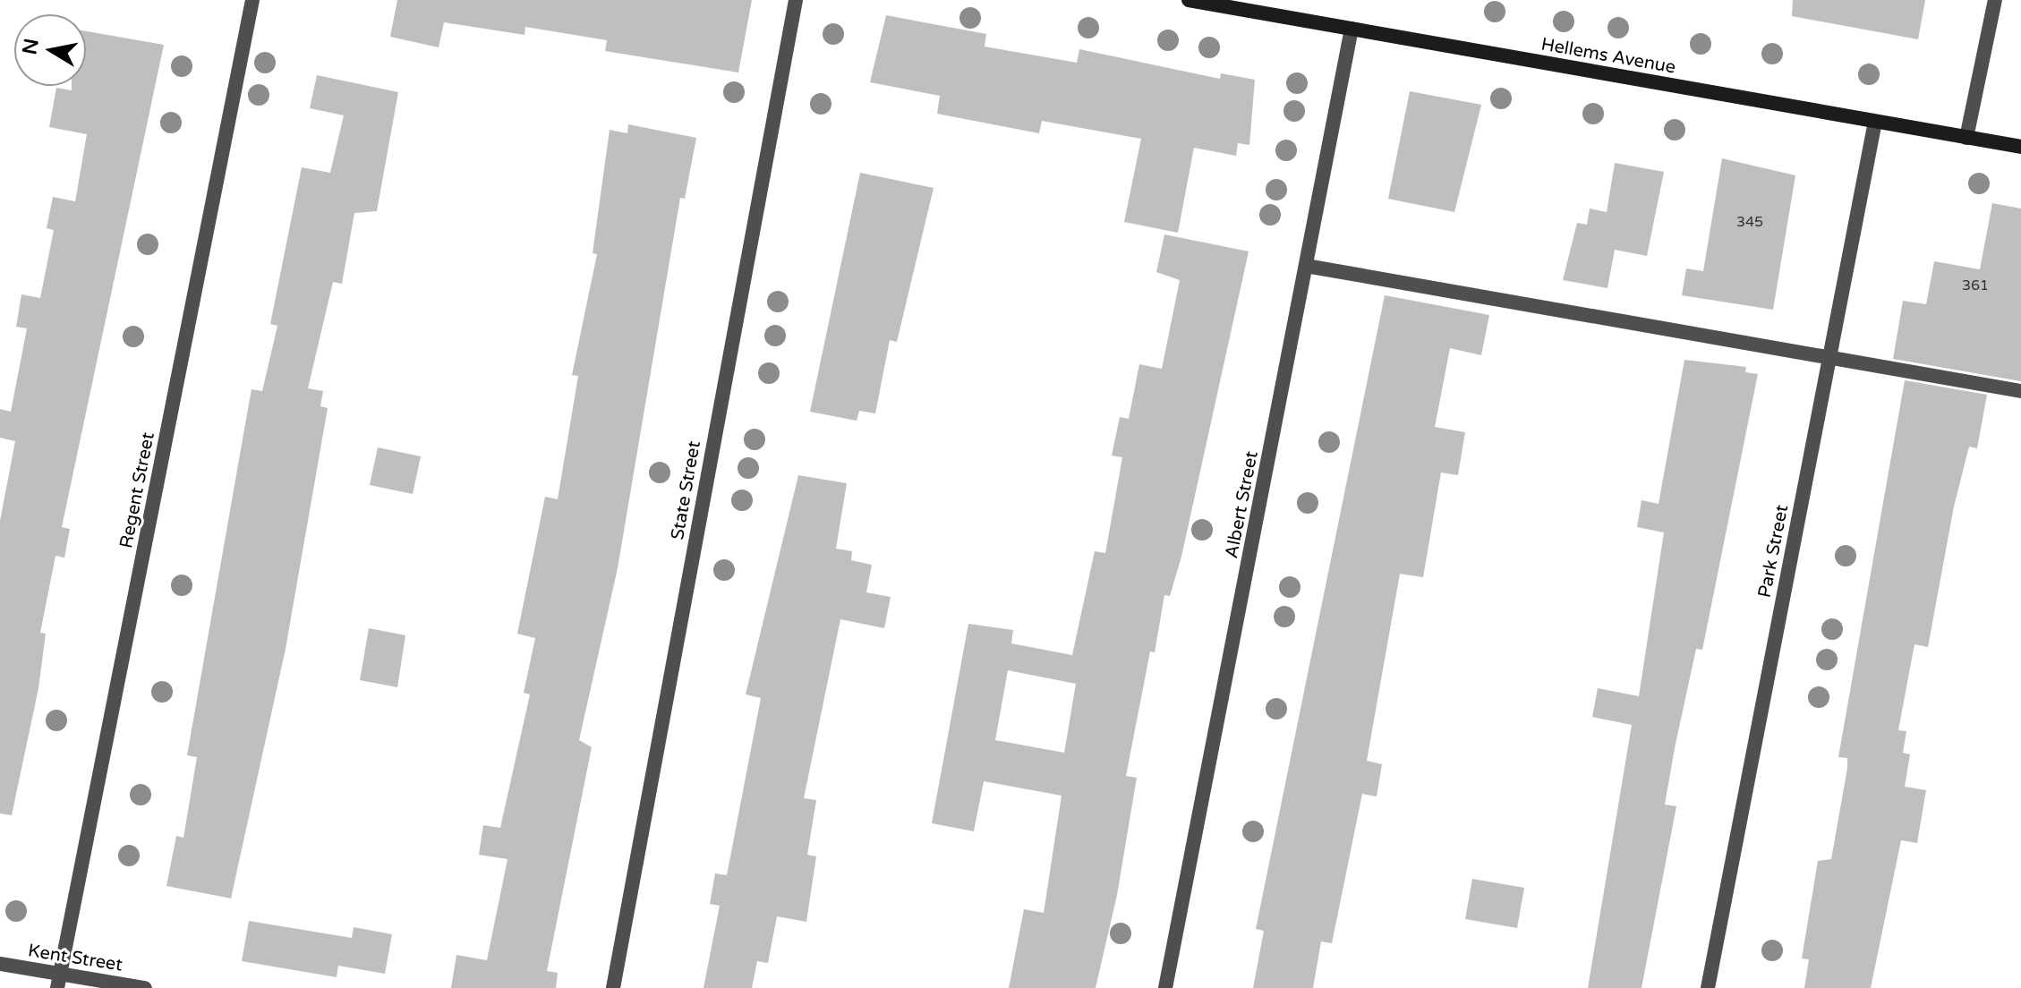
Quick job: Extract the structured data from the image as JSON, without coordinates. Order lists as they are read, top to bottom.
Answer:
{
  "streets": {
    "street": [
      "Hellems Avenue",
      "Regent Street",
      "State Street",
      "Albert Street",
      "Park Street",
      "Kent Street"
    ]
  },
  "crossings": [
    ["Hellems Avenue", "Albert Street"],
    ["Hellems Avenue", "Park Street"],
    ["Regent Street", "Kent Street"]
  ],
  "house_numbers": ["345", "361"],
  "north": "left"
}
